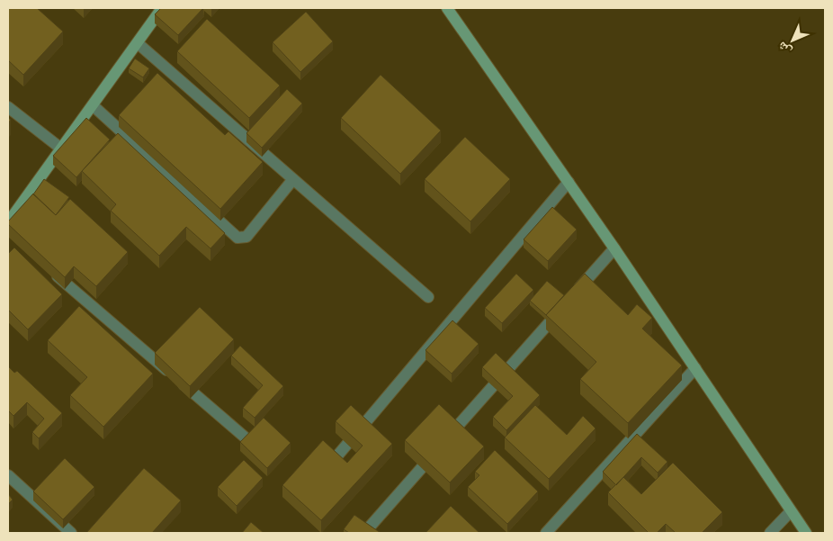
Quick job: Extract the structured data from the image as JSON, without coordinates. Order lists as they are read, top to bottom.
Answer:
{
  "north": "bottom left"
}
